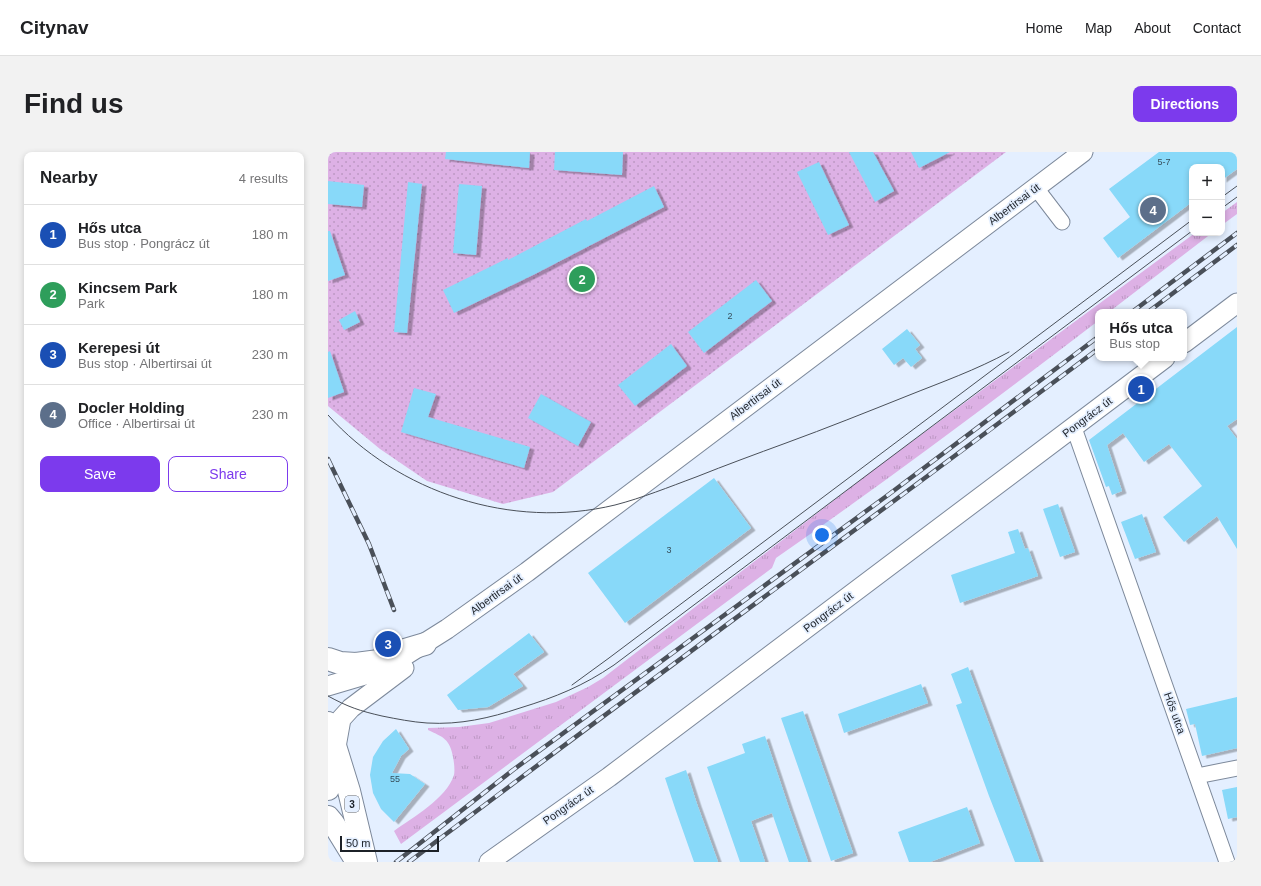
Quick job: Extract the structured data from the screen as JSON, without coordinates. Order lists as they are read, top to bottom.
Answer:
{
  "streets": {
    "main road": ["3"],
    "street": ["Albertirsai út", "Pongrácz út", "Hős utca"]
  },
  "crossings": [
    ["Albertirsai út", "3"],
    ["Pongrácz út", "Hős utca"]
  ],
  "house_numbers": [
    "5-7",
    "2",
    "3",
    "55"
  ],
  "scale_bar": "50 m",
  "page": {
    "header": "Citynav",
    "nav": [
      "Home",
      "Map",
      "About",
      "Contact"
    ],
    "buttons": [
      "Directions",
      ["Save", "Share"]
    ],
    "title": "Find us",
    "heading": ["Nearby", "4 results"],
    "map_buttons": ["+", "−"],
    "pins": [
      "4",
      "2",
      "1",
      "3"
    ],
    "list": [
      {
        "mark": "1",
        "name": "Hős utca",
        "note": "Bus stop · Pongrácz út",
        "value": "180 m"
      },
      {
        "mark": "2",
        "name": "Kincsem Park",
        "note": "Park",
        "value": "180 m"
      },
      {
        "mark": "3",
        "name": "Kerepesi út",
        "note": "Bus stop · Albertirsai út",
        "value": "230 m"
      },
      {
        "mark": "4",
        "name": "Docler Holding",
        "note": "Office · Albertirsai út",
        "value": "230 m"
      }
    ],
    "popup": ["Hős utca", "Bus stop"],
    "scale": "50 m"
  }
}
